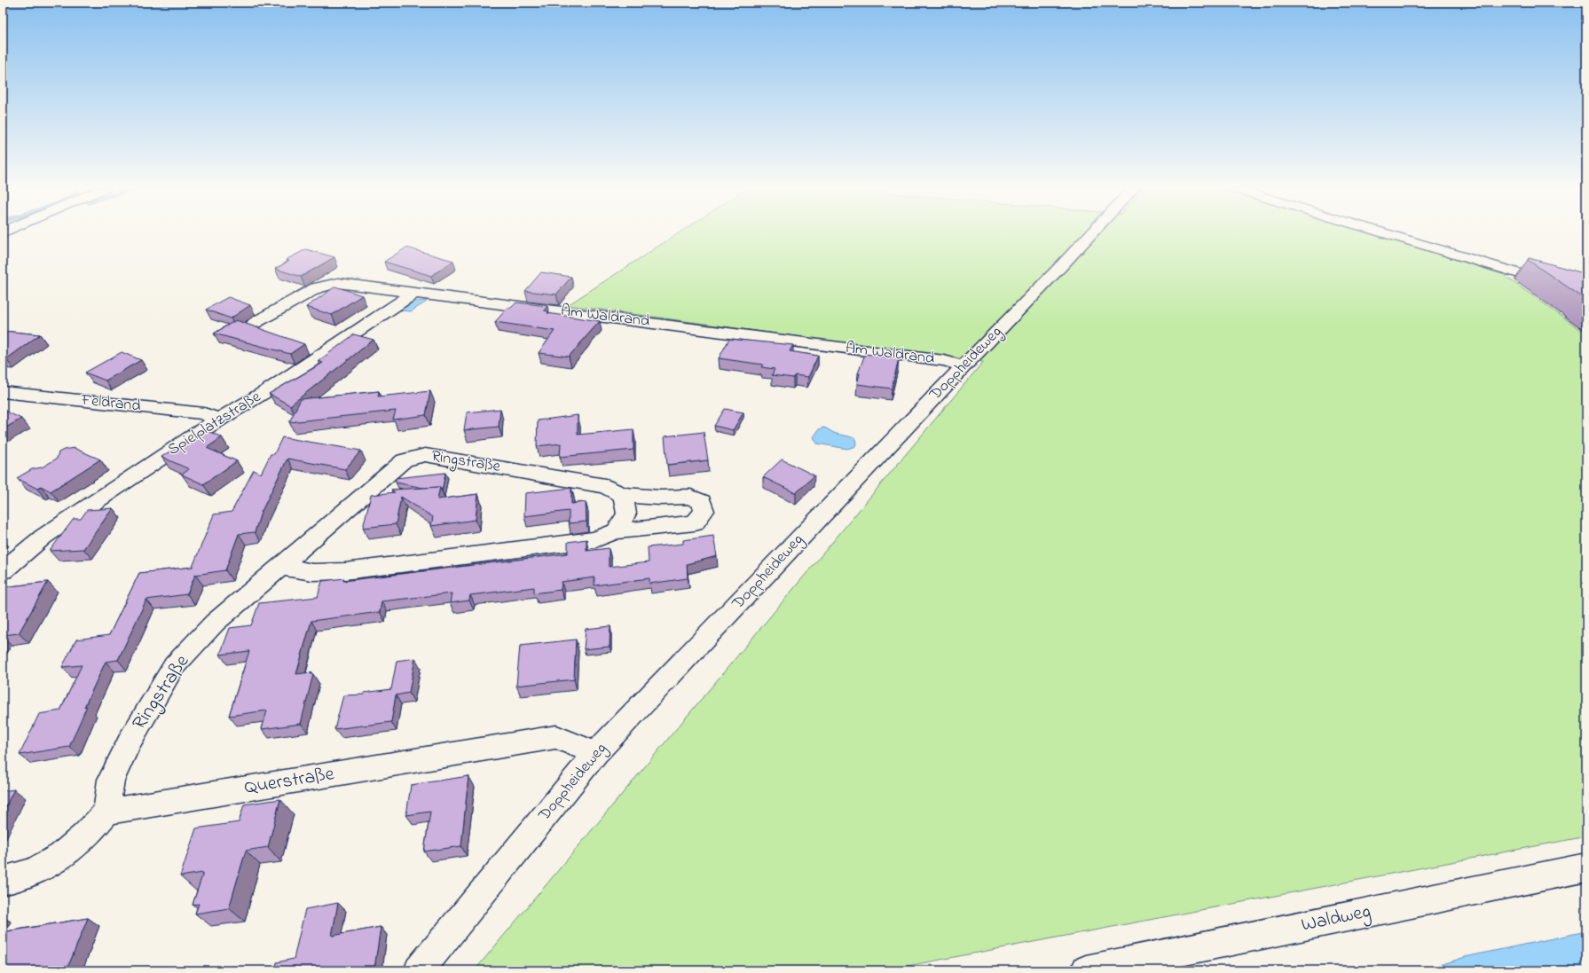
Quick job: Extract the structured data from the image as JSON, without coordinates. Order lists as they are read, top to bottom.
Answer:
{
  "streets": {
    "street": [
      "Am Waldrand",
      "Doppheideweg",
      "Feldrand",
      "Spielplatzstraße",
      "Ringstraße",
      "Querstraße",
      "Waldweg"
    ]
  },
  "crossings": [
    ["Am Waldrand", "Doppheideweg"],
    ["Am Waldrand", "Spielplatzstraße"],
    ["Doppheideweg", "Querstraße"],
    ["Feldrand", "Spielplatzstraße"],
    ["Ringstraße", "Querstraße"]
  ]
}
